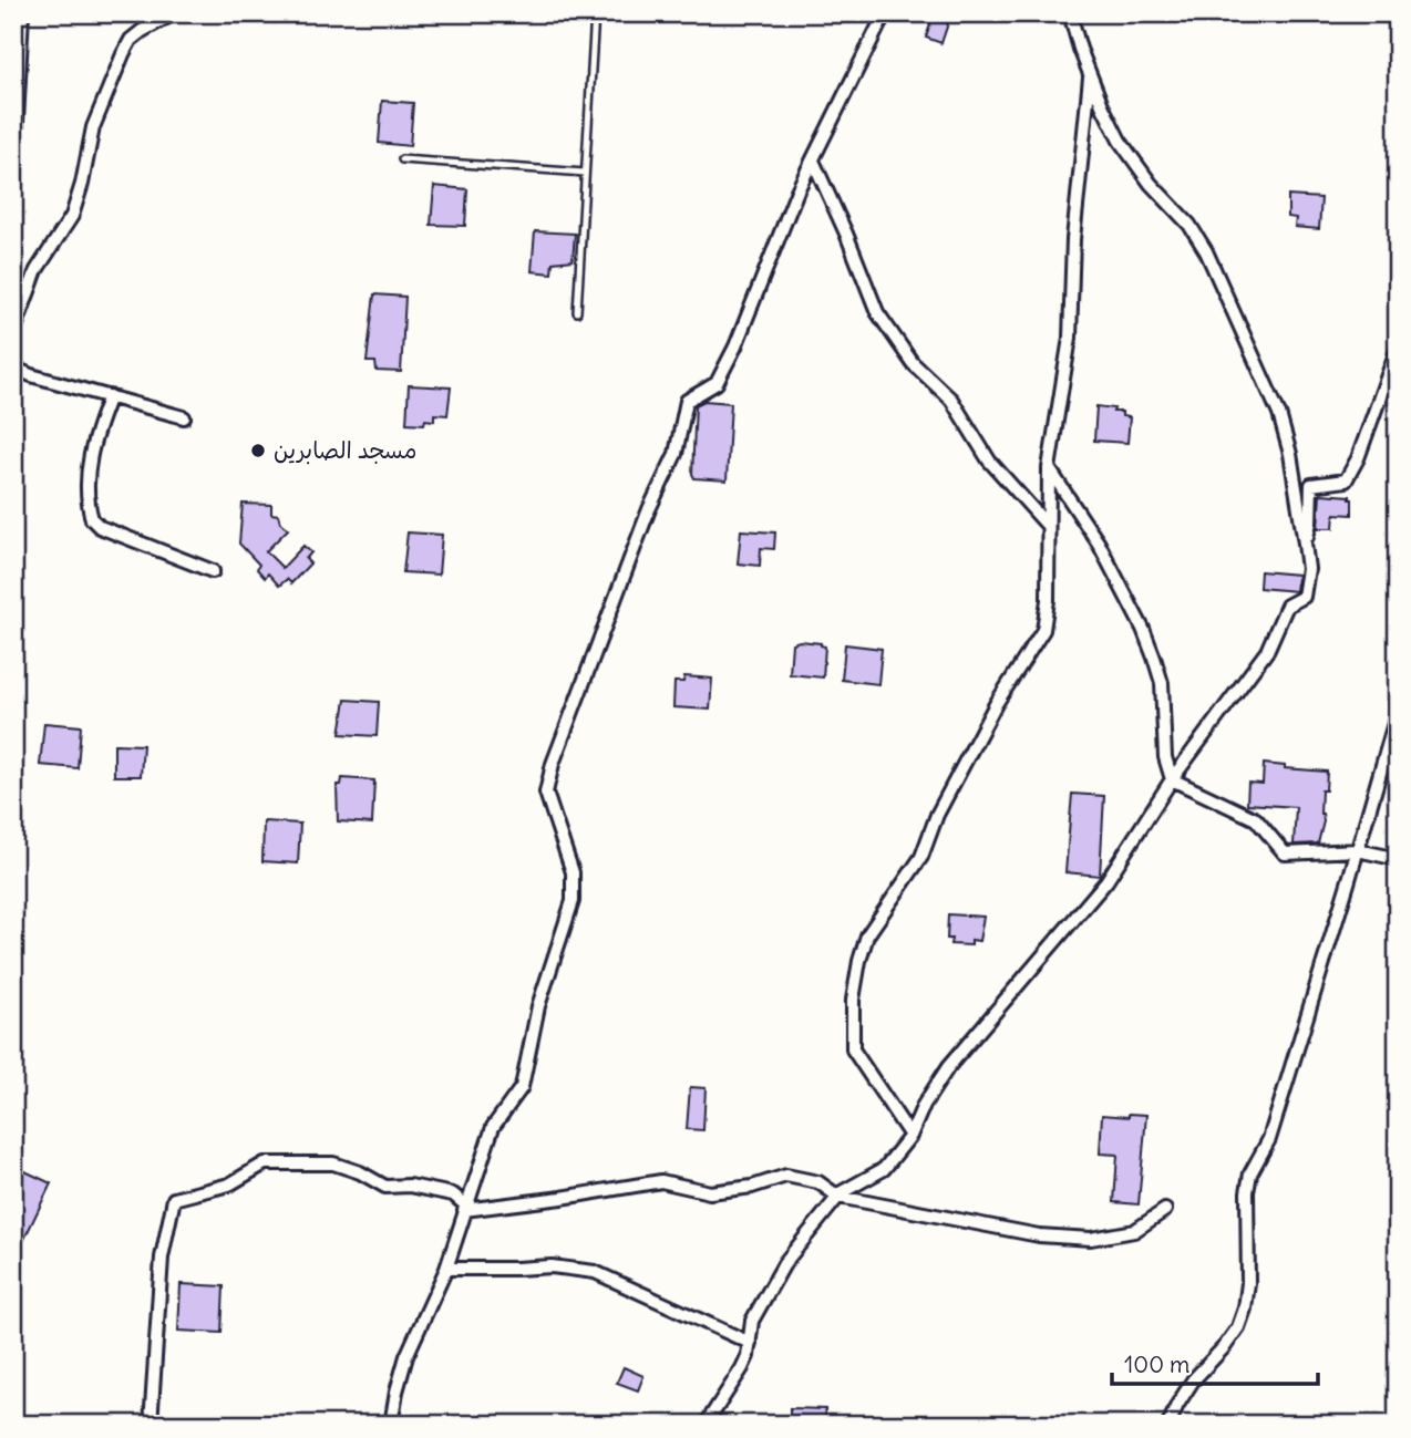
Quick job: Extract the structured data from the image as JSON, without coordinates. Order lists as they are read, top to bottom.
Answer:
{
  "places": ["مسجد الصابرين"],
  "scale_bar": "100 m"
}
